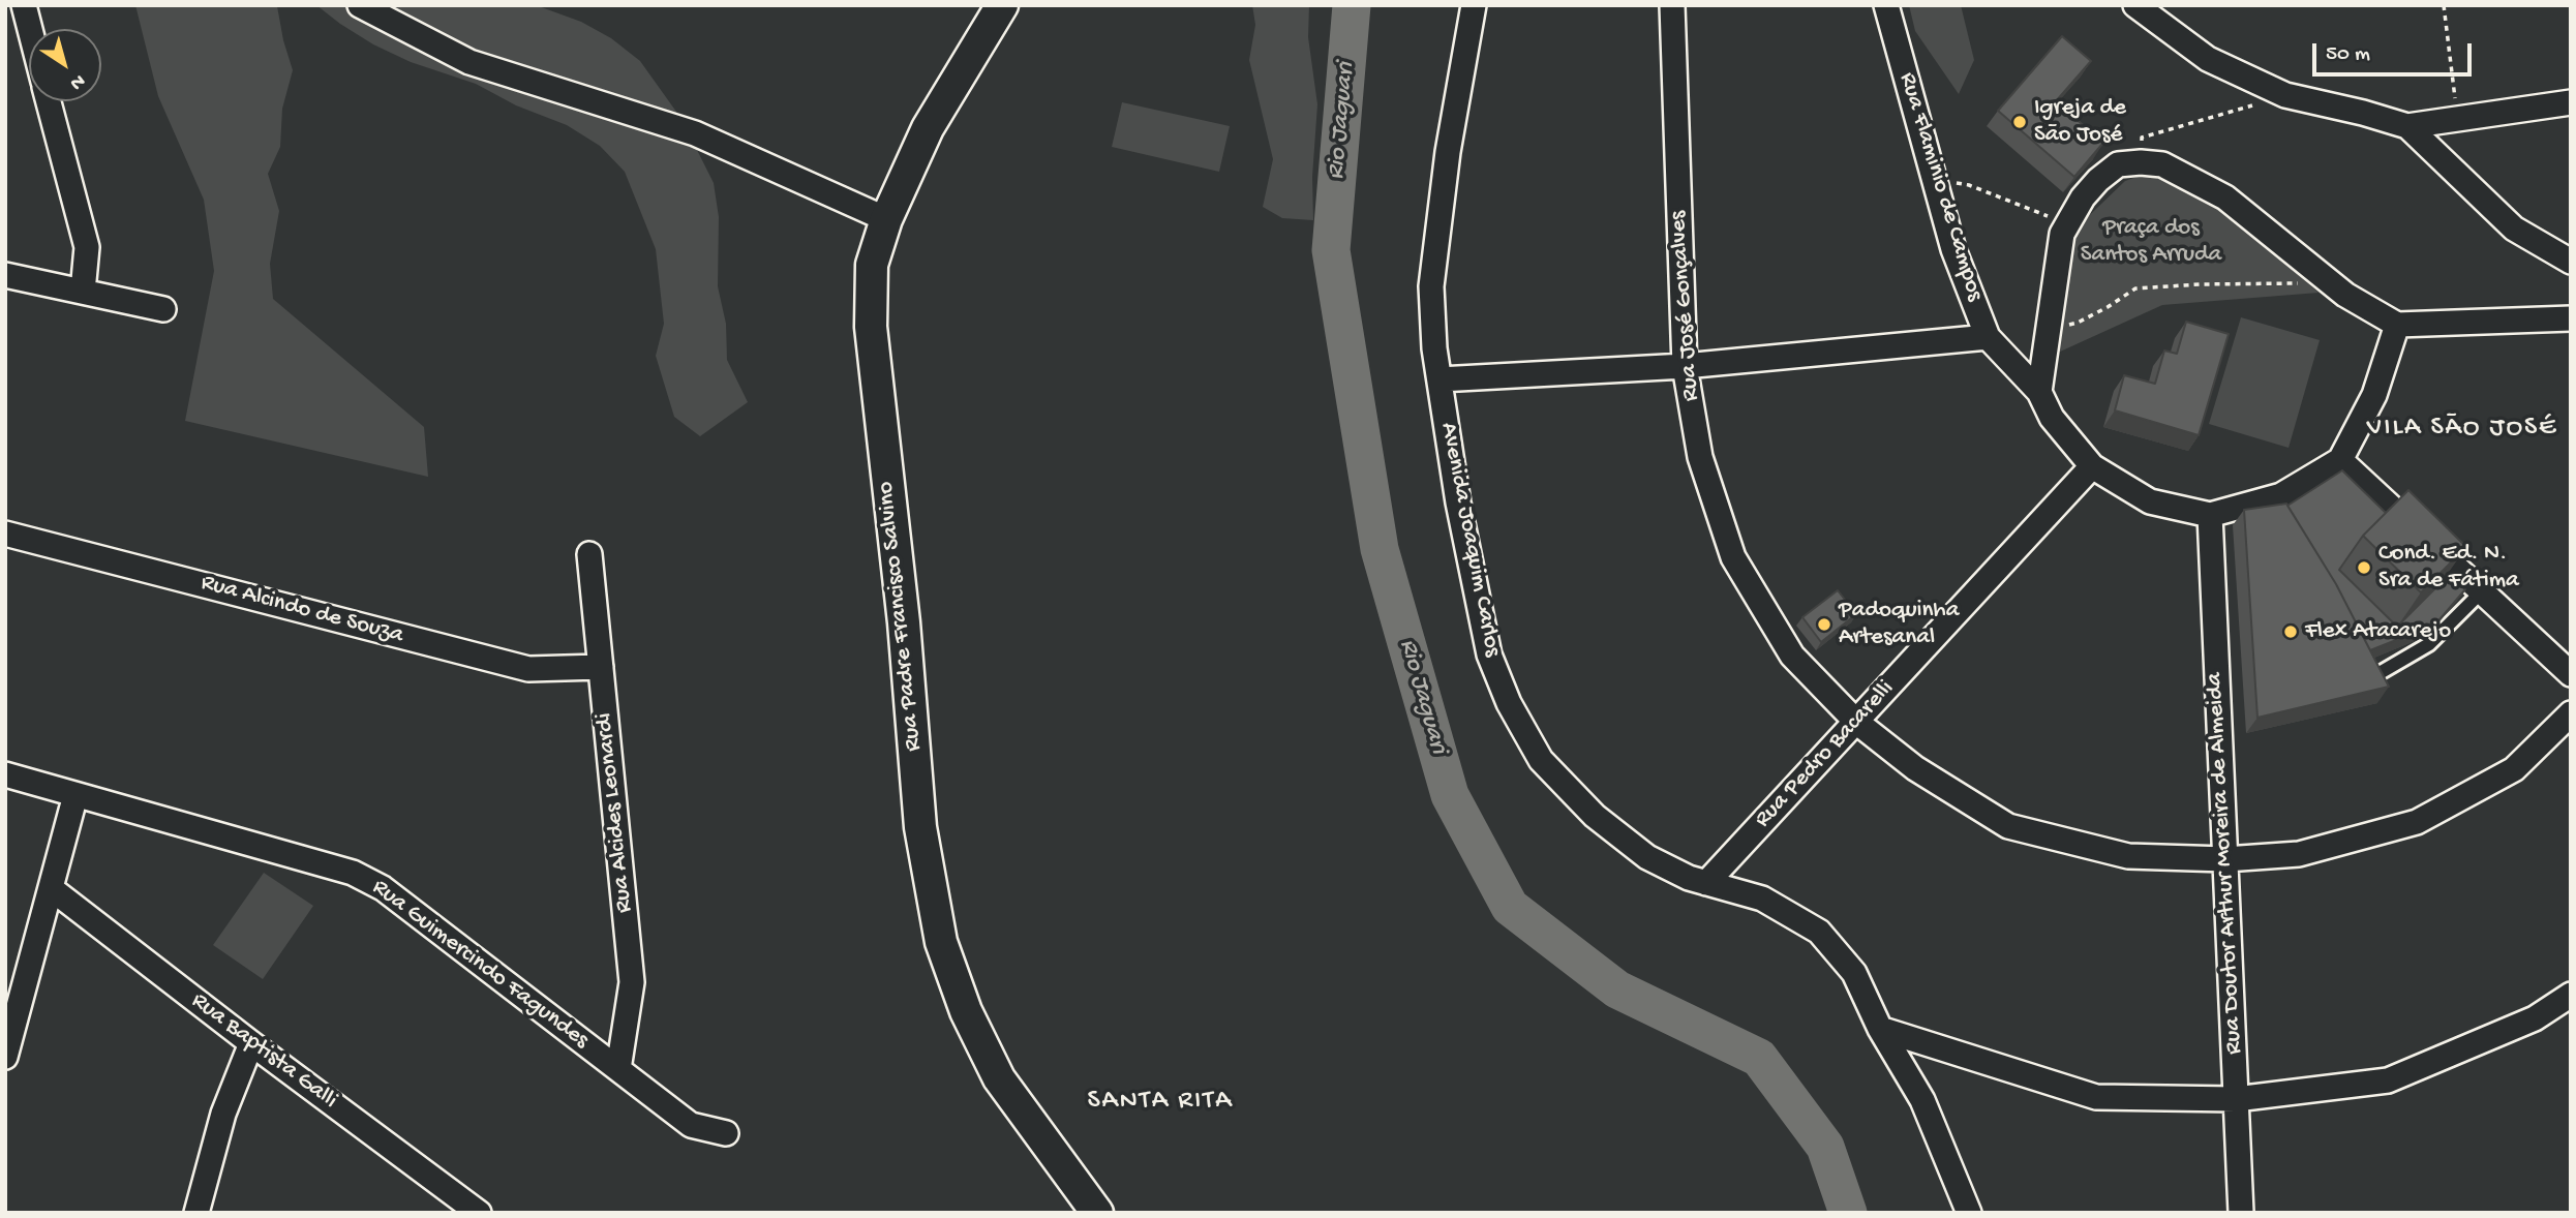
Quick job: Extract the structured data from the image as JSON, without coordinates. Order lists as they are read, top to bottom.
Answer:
{
  "streets": {
    "street": [
      "Rua Flaminio de Campos",
      "Rua José Gonçalves",
      "Avenida Joaquim Carlos",
      "Rua Alcindo de Souza",
      "Rua Padre Francisco Salvino",
      "Rua Pedro Bacarelli",
      "Rua Alcides Leonardi",
      "Rua Doutor Arthur Moreira de Almeida",
      "Rua Guimercindo Fagundes",
      "Rua Baptista Galli"
    ]
  },
  "crossings": [
    ["Rua Flaminio de Campos", "Rua Pedro Bacarelli"],
    ["Rua Flaminio de Campos", "Rua Doutor Arthur Moreira de Almeida"],
    ["Rua José Gonçalves", "Rua Pedro Bacarelli"],
    ["Rua José Gonçalves", "Rua Doutor Arthur Moreira de Almeida"],
    ["Avenida Joaquim Carlos", "Rua Pedro Bacarelli"],
    ["Rua Alcindo de Souza", "Rua Alcides Leonardi"],
    ["Rua Alcides Leonardi", "Rua Guimercindo Fagundes"]
  ],
  "districts": ["VILA SÃO JOSÉ", "SANTA RITA"],
  "water": ["Rio Jaguari"],
  "parks": ["Praça dos Santos Arruda"],
  "places": [
    "Igreja de São José",
    "Cond. Ed. N. Sra de Fátima",
    "Padoquinha Artesanal",
    "Flex Atacarejo"
  ],
  "scale_bar": "50 m",
  "north": "bottom right"
}
